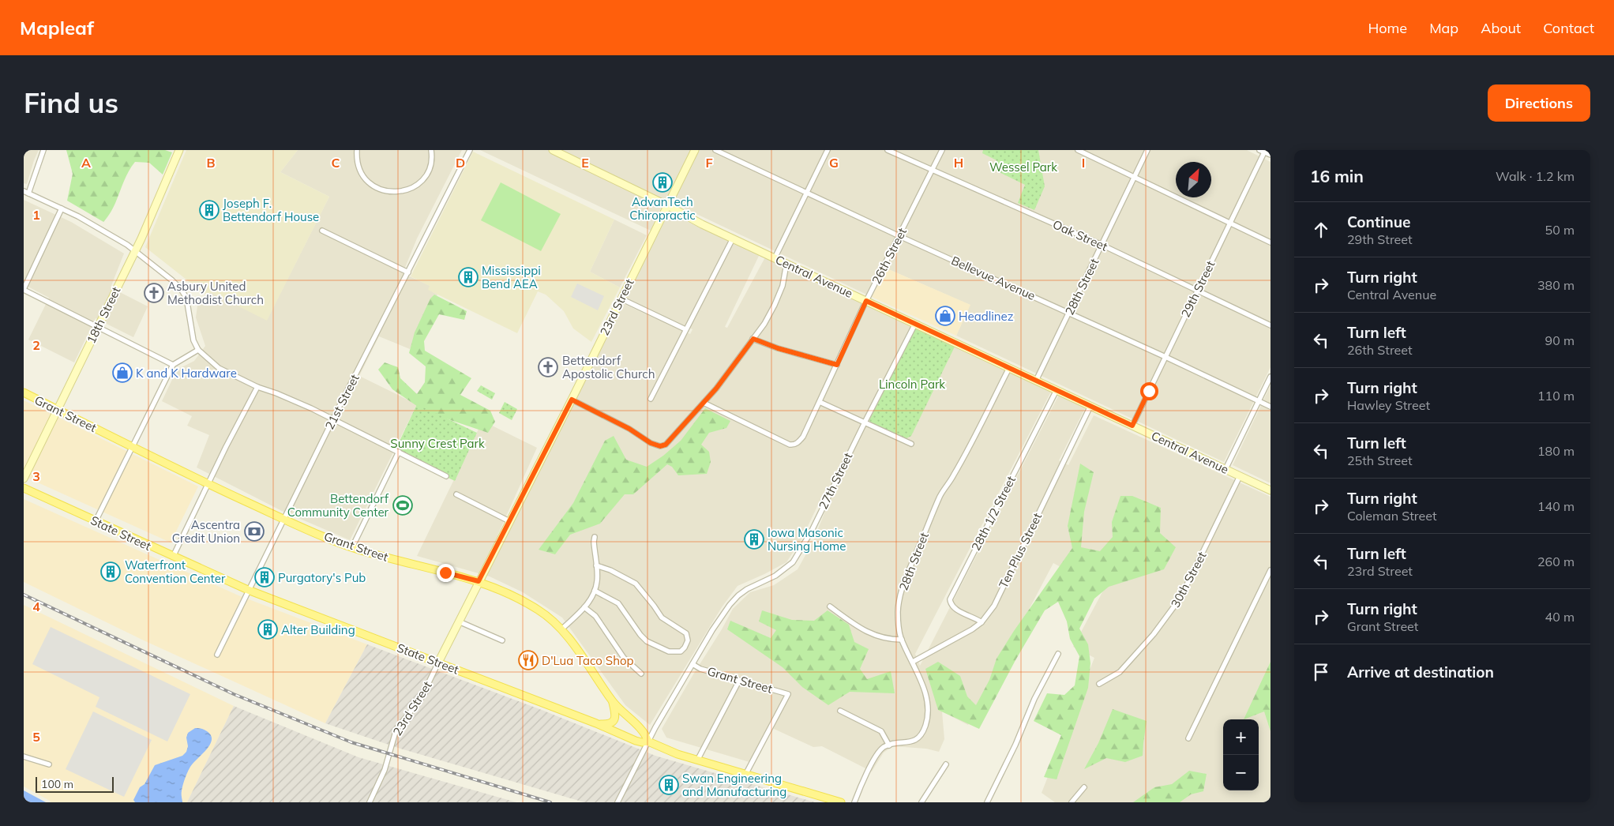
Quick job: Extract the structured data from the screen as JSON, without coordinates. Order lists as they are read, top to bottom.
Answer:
{
  "streets": {
    "main road": ["Grant Street", "State Street"],
    "street": [
      "Oak Street",
      "26th Street",
      "Central Avenue",
      "Bellevue Avenue",
      "28th Street",
      "29th Street",
      "23rd Street",
      "18th Street",
      "21st Street",
      "27th Street",
      "28th 1/2 Street",
      "Ten Plus Street",
      "30th Street"
    ]
  },
  "crossings": [
    ["Oak Street", "26th Street"],
    ["Oak Street", "28th Street"],
    ["Oak Street", "29th Street"],
    ["26th Street", "Central Avenue"],
    ["26th Street", "Bellevue Avenue"],
    ["Central Avenue", "28th Street"],
    ["Central Avenue", "29th Street"],
    ["Central Avenue", "23rd Street"],
    ["Central Avenue", "27th Street"],
    ["Central Avenue", "28th 1/2 Street"],
    ["Central Avenue", "Ten Plus Street"],
    ["Central Avenue", "30th Street"],
    ["Bellevue Avenue", "28th Street"],
    ["Bellevue Avenue", "29th Street"],
    ["28th Street", "Ten Plus Street"],
    ["23rd Street", "Grant Street"],
    ["23rd Street", "State Street"],
    ["18th Street", "Grant Street"],
    ["21st Street", "Grant Street"],
    ["21st Street", "State Street"],
    ["Grant Street", "27th Street"],
    ["Grant Street", "State Street"],
    ["28th 1/2 Street", "Ten Plus Street"]
  ],
  "parks": ["Wessel Park", "Lincoln Park", "Sunny Crest Park"],
  "places": {
    "building": [
      "AdvanTech Chiropractic",
      "Joseph F. Bettendorf House",
      "Mississippi Bend AEA",
      "Iowa Masonic Nursing Home",
      "Waterfront Convention Center",
      "Purgatory's Pub",
      "Alter Building",
      "Swan Engineering and Manufacturing"
    ],
    "church": ["Asbury United Methodist Church", "Bettendorf Apostolic Church"],
    "shop": ["Headlinez", "K and K Hardware"],
    "sports": ["Bettendorf Community Center"],
    "bank": ["Ascentra Credit Union"],
    "restaurant": ["D'Lua Taco Shop"]
  },
  "scale_bar": "100 m",
  "north": "top right",
  "page": {
    "header": "Mapleaf",
    "nav": [
      "Home",
      "Map",
      "About",
      "Contact"
    ],
    "buttons": "Directions",
    "title": "Find us",
    "heading": ["16 min", "Walk · 1.2 km"],
    "list": [
      ["Continue", "29th Street", "50 m"],
      ["Turn right", "Central Avenue", "380 m"],
      ["Turn left", "26th Street", "90 m"],
      ["Turn right", "Hawley Street", "110 m"],
      ["Turn left", "25th Street", "180 m"],
      ["Turn right", "Coleman Street", "140 m"],
      ["Turn left", "23rd Street", "260 m"],
      ["Turn right", "Grant Street", "40 m"],
      "Arrive at destination"
    ],
    "map_buttons": ["+", "−"],
    "scale": "100 m"
  },
  "grid": {
    "columns": [
      "A",
      "B",
      "C",
      "D",
      "E",
      "F",
      "G",
      "H",
      "I"
    ],
    "rows": [
      "1",
      "2",
      "3",
      "4",
      "5"
    ]
  }
}
